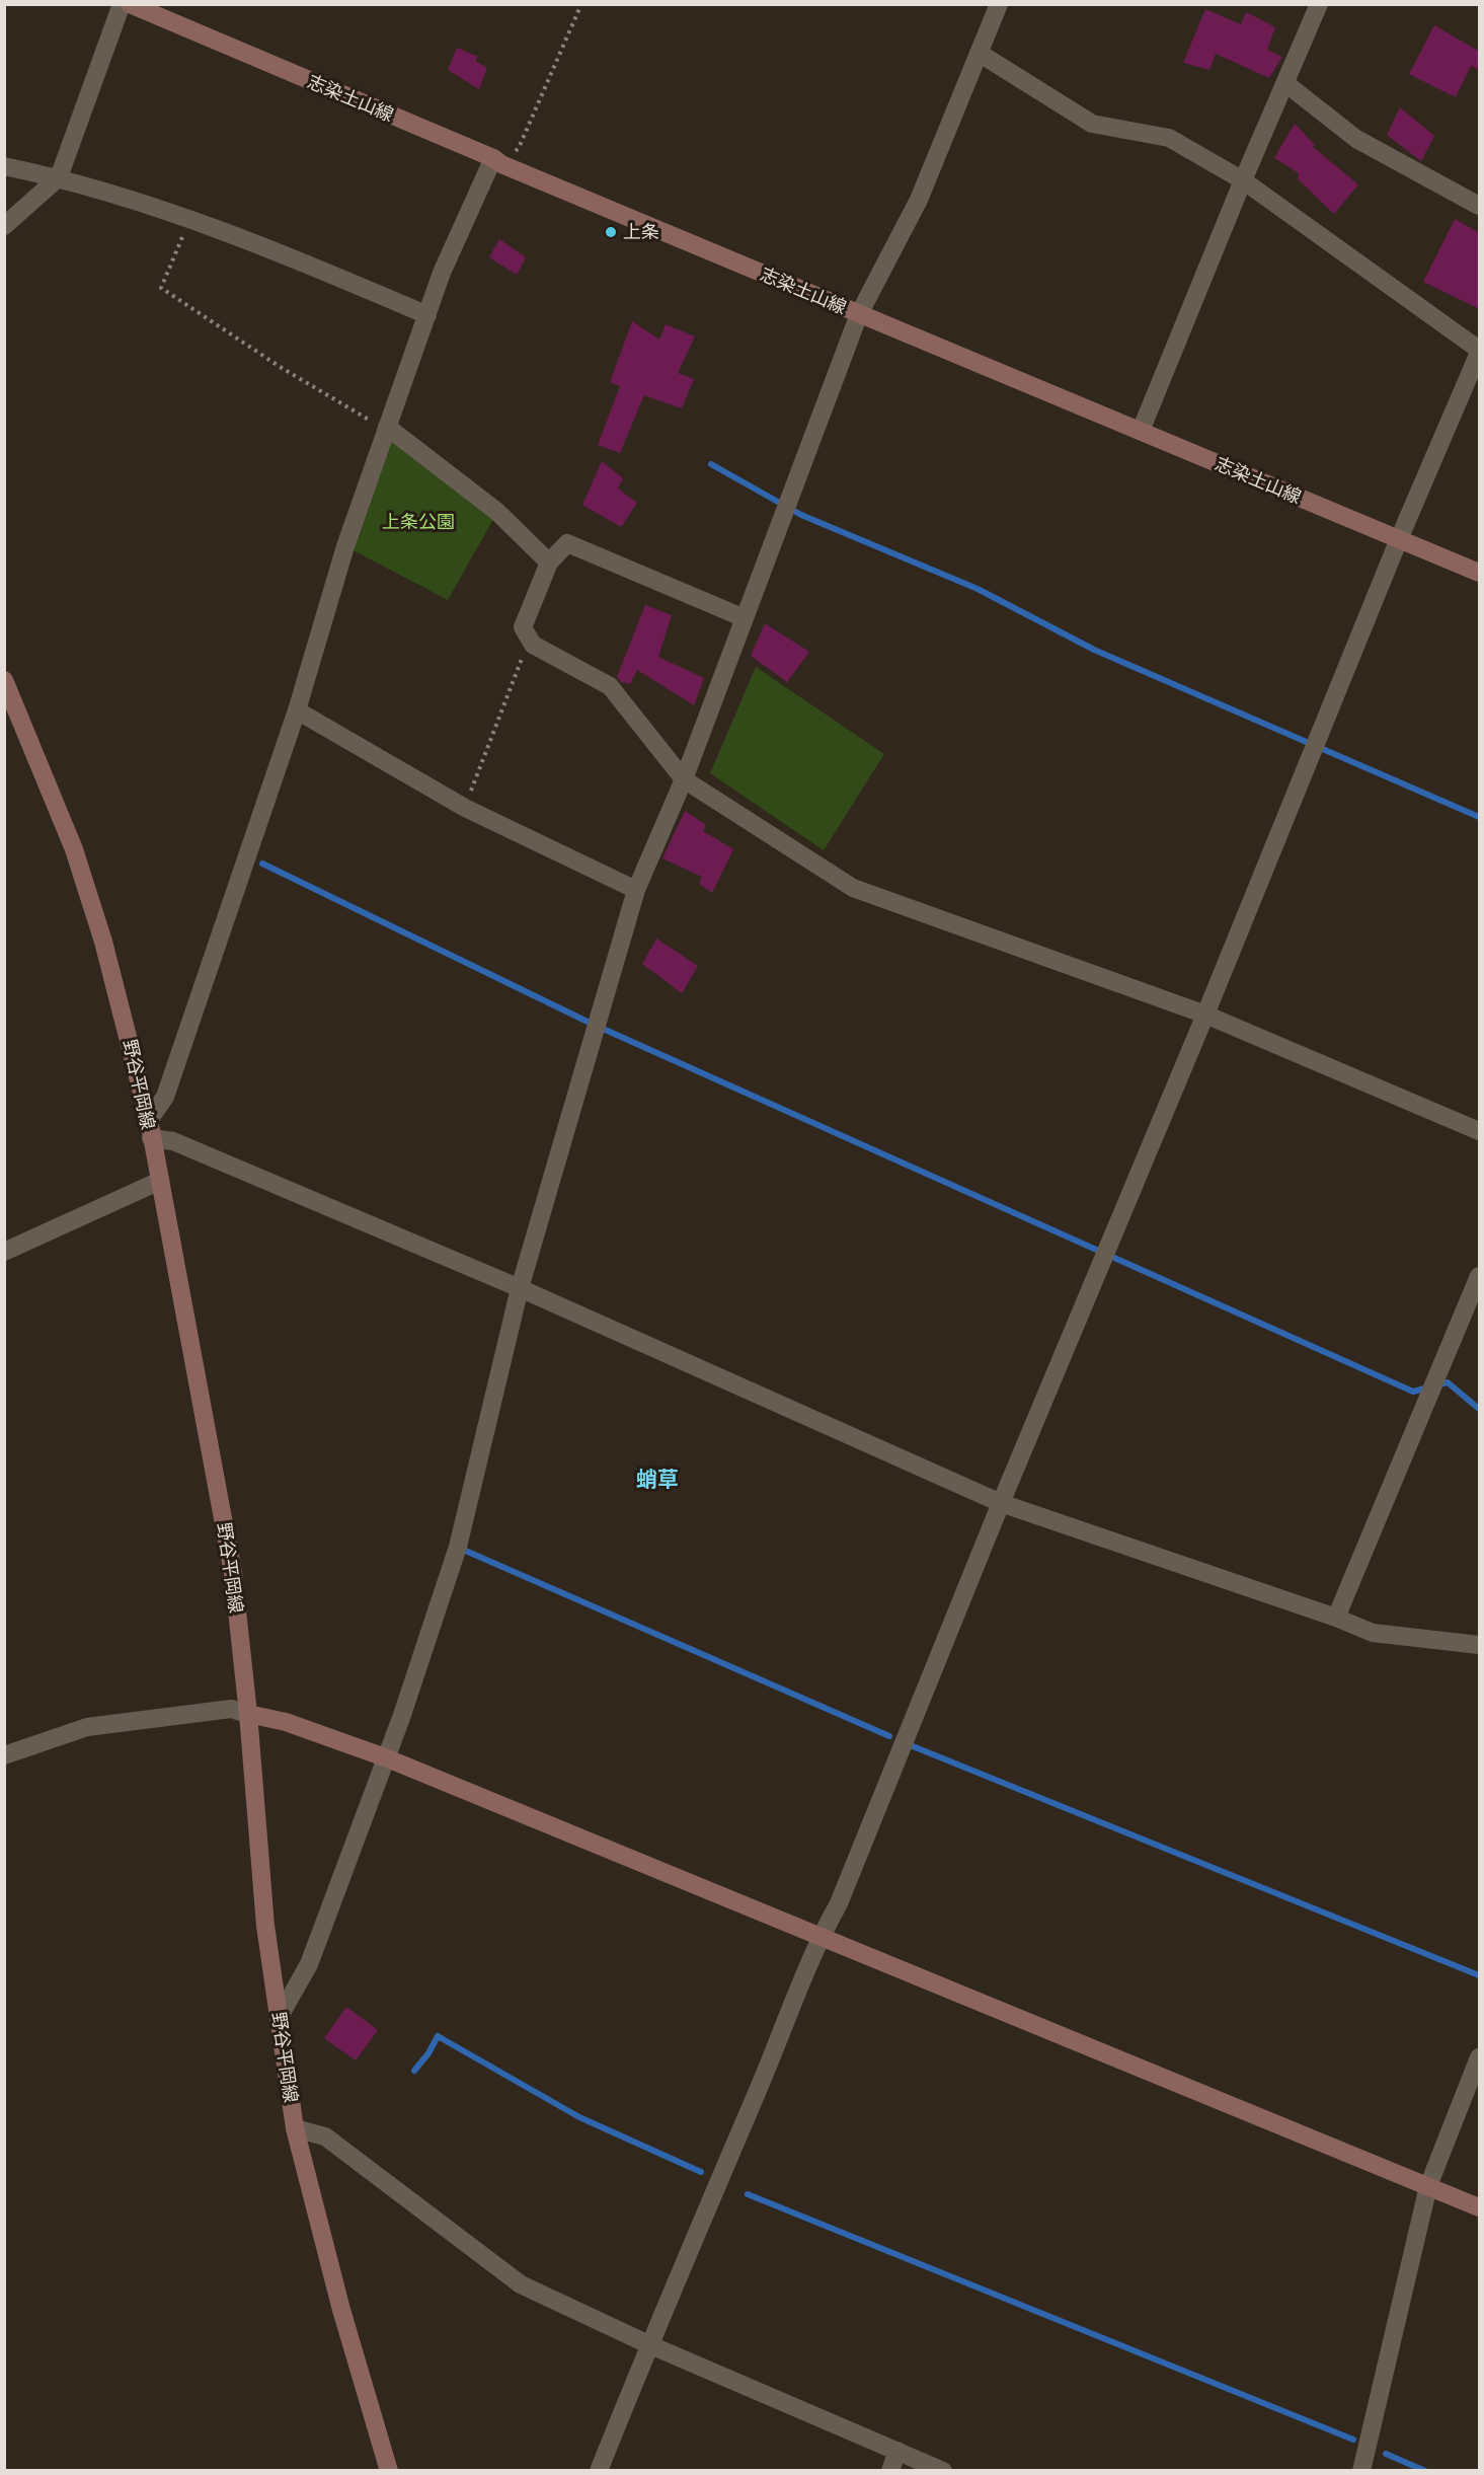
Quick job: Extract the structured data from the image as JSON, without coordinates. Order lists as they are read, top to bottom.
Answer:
{
  "streets": {
    "main road": ["志染土山線", "野谷平岡線"]
  },
  "districts": ["蛸草"],
  "parks": ["上条公園"],
  "places": ["上条"]
}
